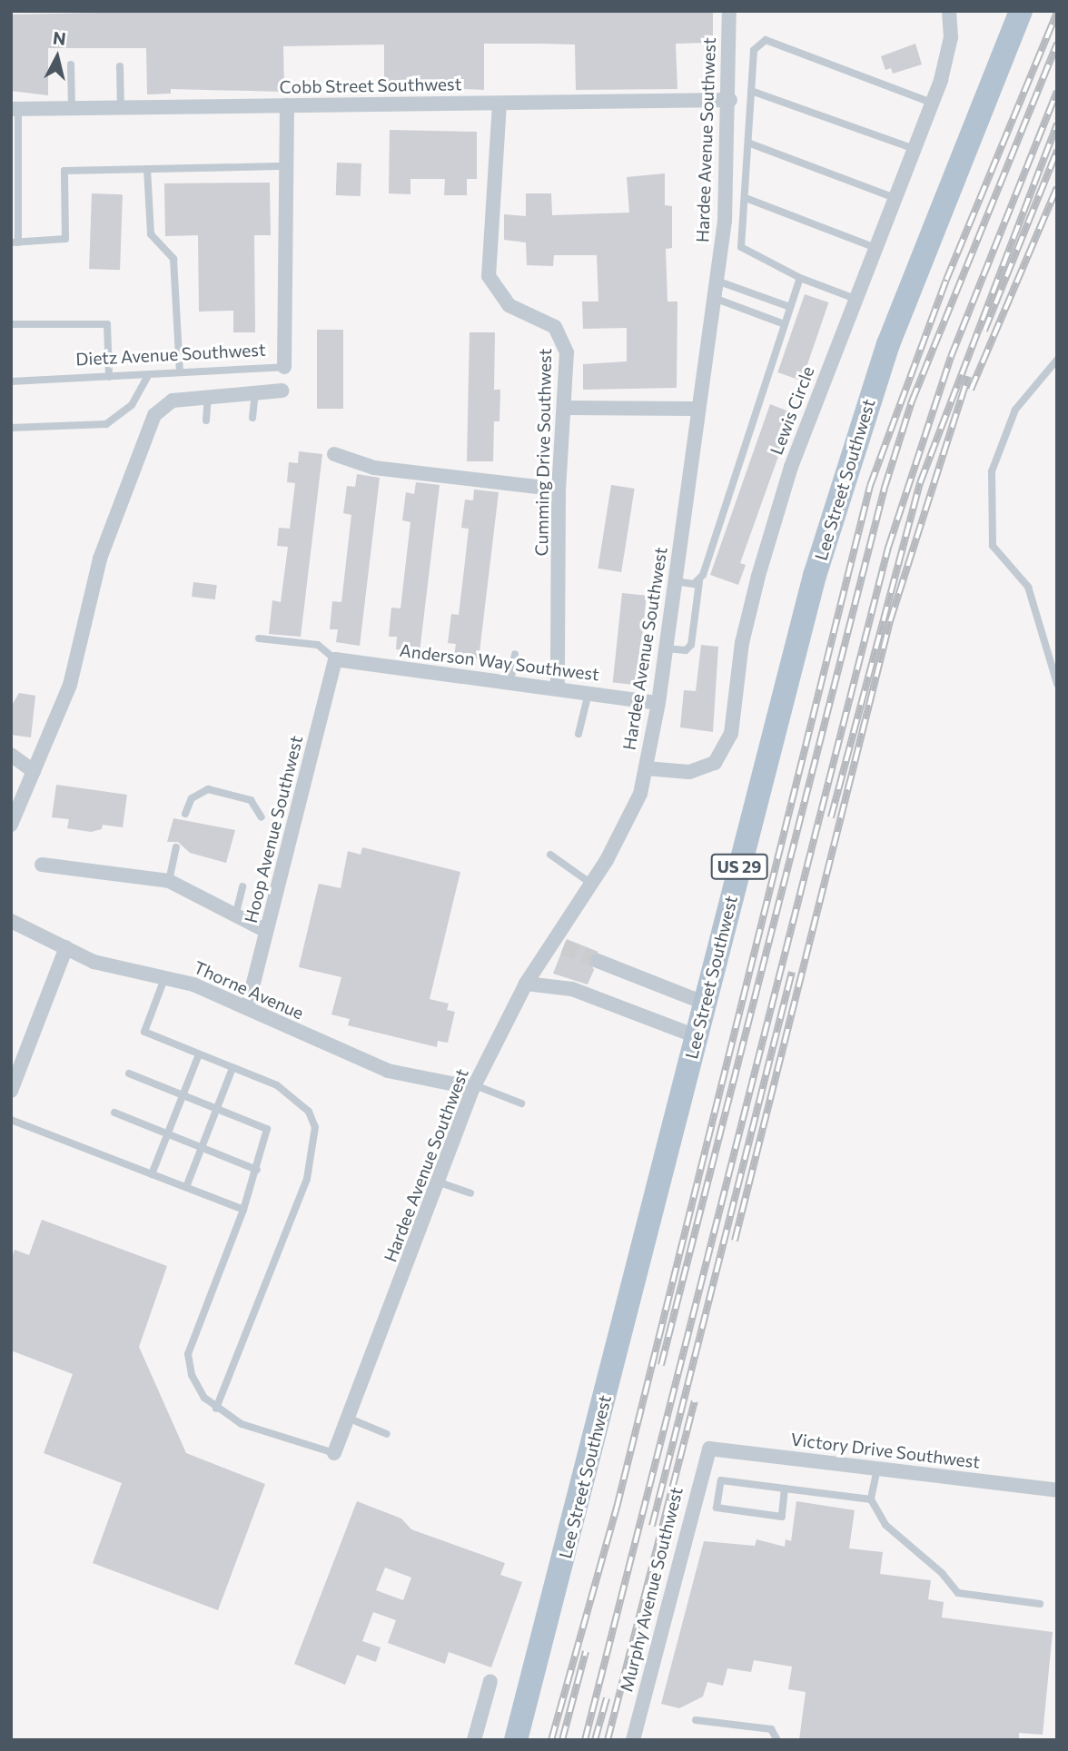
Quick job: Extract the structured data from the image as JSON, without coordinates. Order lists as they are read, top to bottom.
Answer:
{
  "streets": {
    "main road": ["Lee Street Southwest", "US 29"],
    "street": [
      "Cobb Street Southwest",
      "Hardee Avenue Southwest",
      "Dietz Avenue Southwest",
      "Lewis Circle",
      "Cumming Drive Southwest",
      "Anderson Way Southwest",
      "Hoop Avenue Southwest",
      "Thorne Avenue",
      "Victory Drive Southwest",
      "Murphy Avenue Southwest"
    ]
  },
  "crossings": [
    ["Cobb Street Southwest", "Hardee Avenue Southwest"],
    ["Cobb Street Southwest", "Dietz Avenue Southwest"],
    ["Cobb Street Southwest", "Cumming Drive Southwest"],
    ["Hardee Avenue Southwest", "Lewis Circle"],
    ["Hardee Avenue Southwest", "Anderson Way Southwest"],
    ["Hardee Avenue Southwest", "Thorne Avenue"],
    ["Cumming Drive Southwest", "Anderson Way Southwest"],
    ["Anderson Way Southwest", "Hoop Avenue Southwest"],
    ["Hoop Avenue Southwest", "Thorne Avenue"],
    ["Victory Drive Southwest", "Murphy Avenue Southwest"]
  ],
  "north": "top"
}
